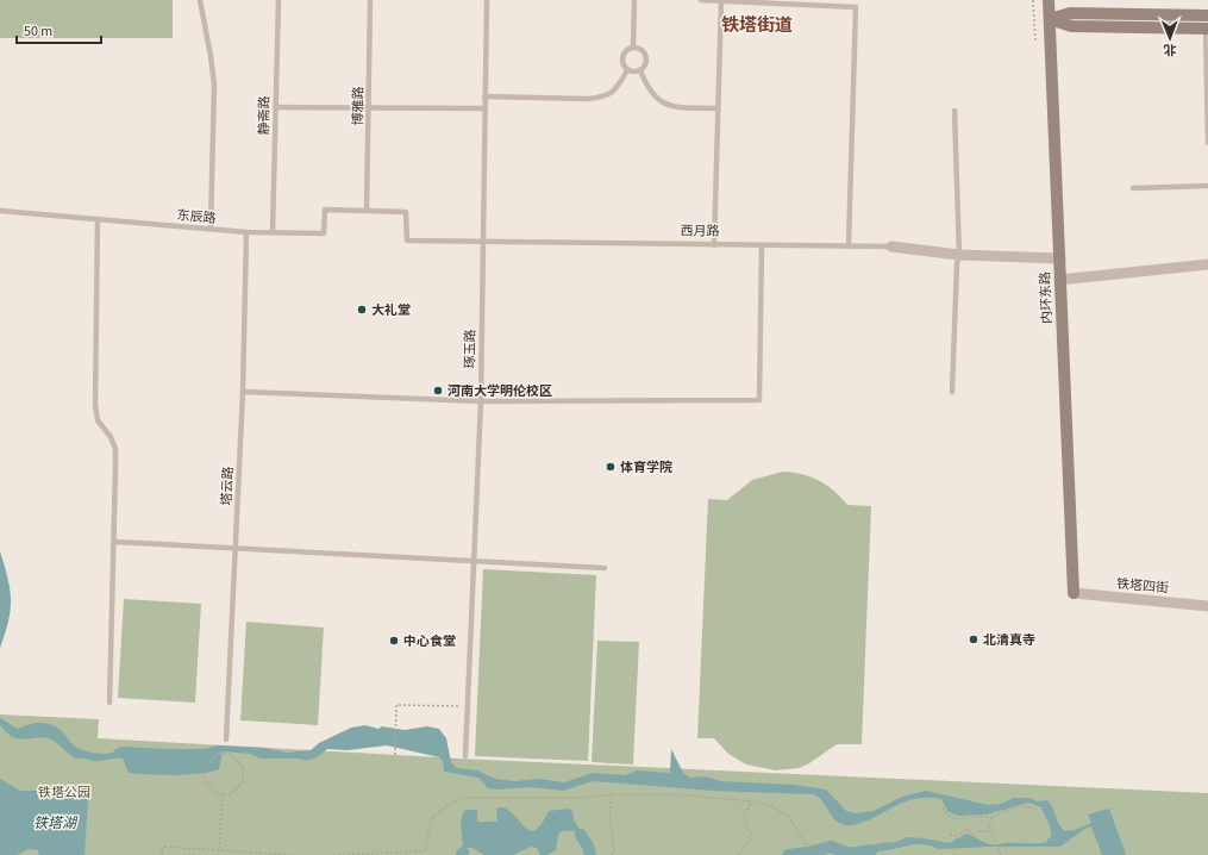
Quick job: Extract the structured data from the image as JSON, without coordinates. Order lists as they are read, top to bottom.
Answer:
{
  "streets": {
    "street": ["西月路", "内环东路", "铁塔四街"],
    "lane": [
      "博雅路",
      "静斋路",
      "东辰路",
      "琢玉路",
      "塔云路"
    ]
  },
  "crossings": [
    ["博雅路", "东辰路"],
    ["博雅路", "西月路"],
    ["静斋路", "东辰路"],
    ["东辰路", "西月路"],
    ["东辰路", "塔云路"],
    ["西月路", "内环东路"],
    ["西月路", "琢玉路"],
    ["内环东路", "铁塔四街"]
  ],
  "districts": ["铁塔街道"],
  "water": ["铁塔湖"],
  "parks": ["铁塔公园"],
  "places": [
    "大礼堂",
    "河南大学明伦校区",
    "体育学院",
    "北清真寺",
    "中心食堂"
  ],
  "scale_bar": "50 m",
  "north": "bottom"
}
